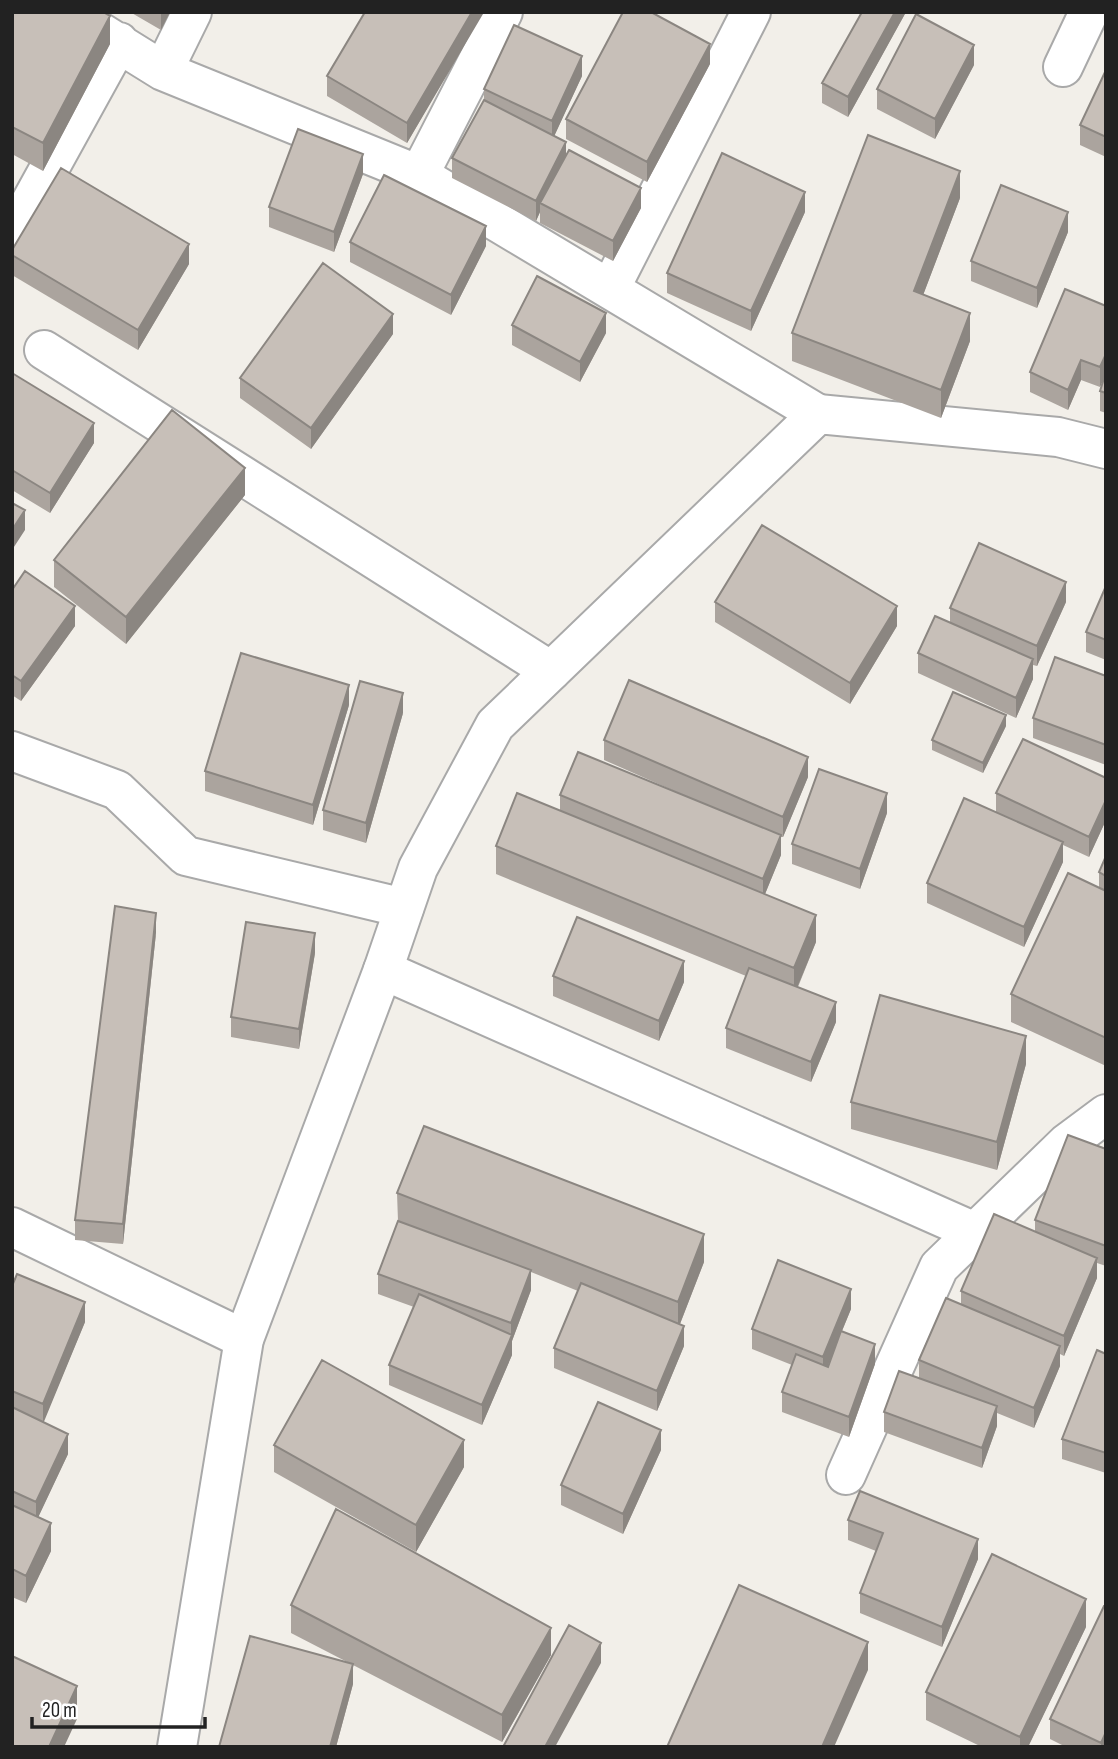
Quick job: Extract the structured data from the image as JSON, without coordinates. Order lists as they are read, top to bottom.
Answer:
{
  "scale_bar": "20 m"
}
